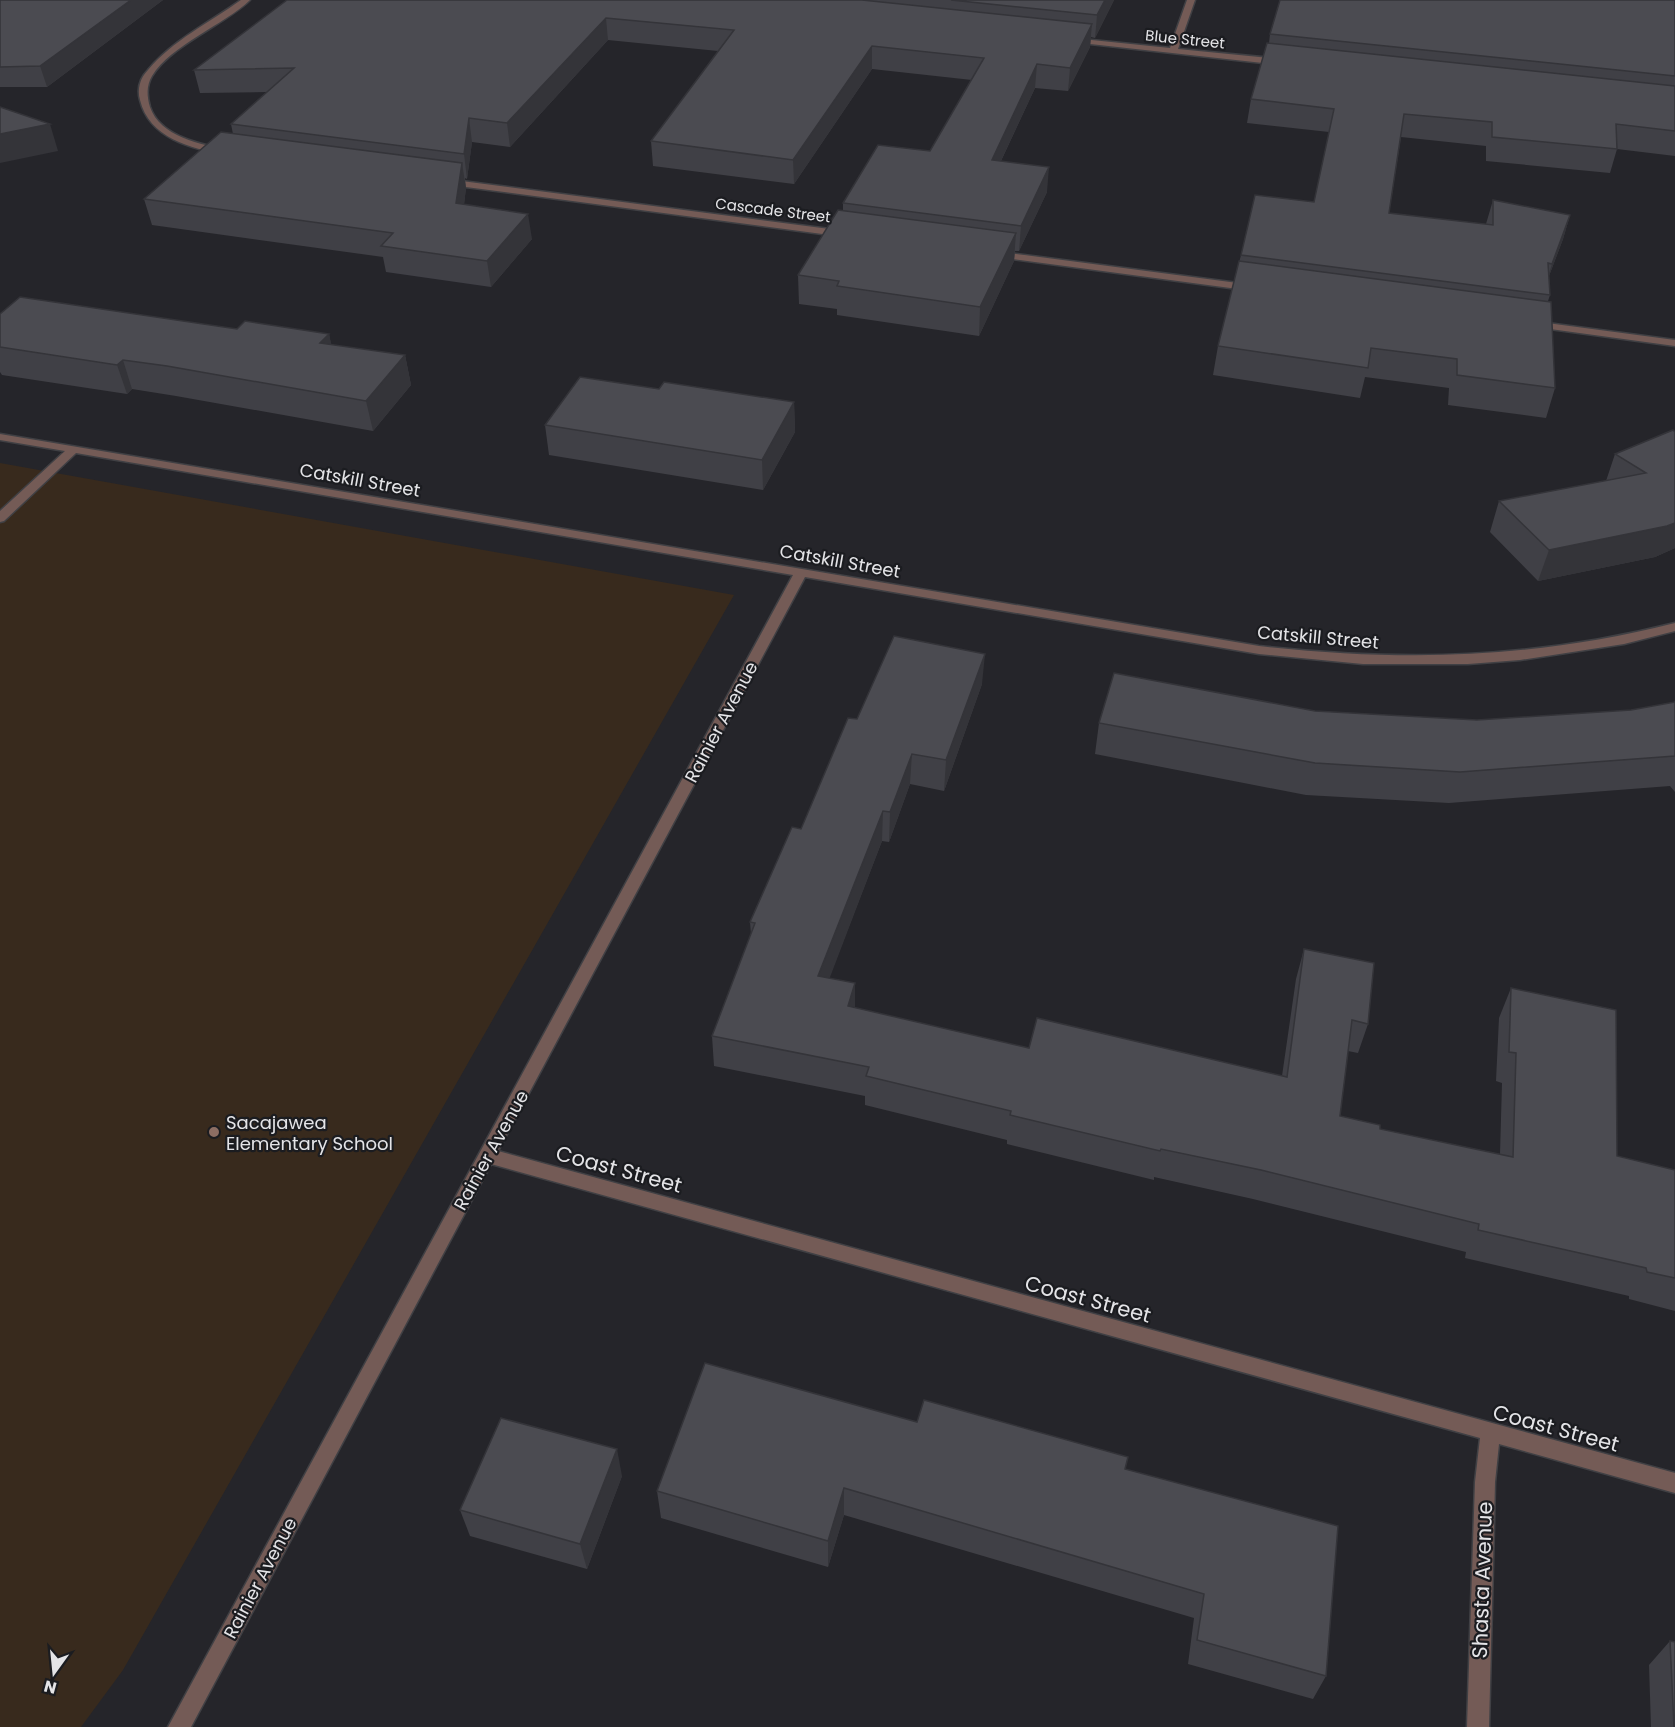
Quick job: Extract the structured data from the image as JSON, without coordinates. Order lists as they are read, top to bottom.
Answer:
{
  "streets": {
    "street": [
      "Blue Street",
      "Cascade Street",
      "Catskill Street",
      "Rainier Avenue",
      "Coast Street",
      "Shasta Avenue"
    ]
  },
  "crossings": [
    ["Catskill Street", "Rainier Avenue"],
    ["Rainier Avenue", "Coast Street"],
    ["Coast Street", "Shasta Avenue"]
  ],
  "places": ["Sacajawea Elementary School"],
  "north": "bottom"
}
